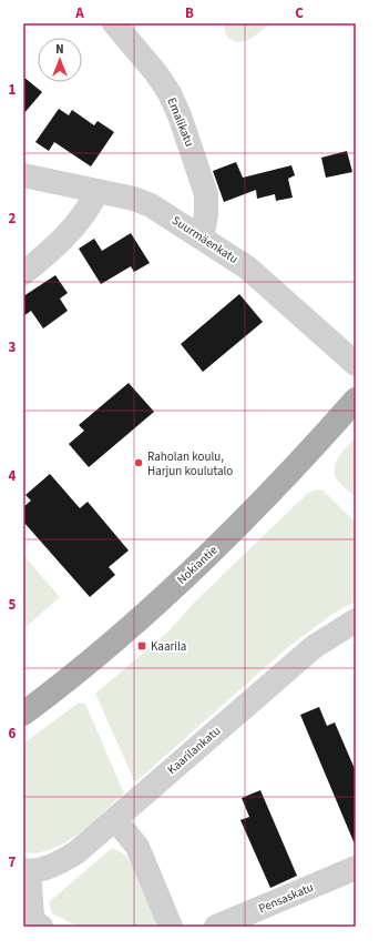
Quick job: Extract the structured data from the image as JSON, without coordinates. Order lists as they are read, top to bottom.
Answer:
{
  "streets": {
    "main road": ["Nokiantie"],
    "street": [
      "Emalikatu",
      "Suurmäenkatu",
      "Kaarilankatu",
      "Pensaskatu"
    ]
  },
  "crossings": [
    ["Emalikatu", "Suurmäenkatu"]
  ],
  "places": {
    "other": ["Raholan koulu, Harjun koulutalo"],
    "transit": ["Kaarila"]
  },
  "north": "top",
  "grid": {
    "columns": ["A", "B", "C"],
    "rows": [
      "1",
      "2",
      "3",
      "4",
      "5",
      "6",
      "7"
    ]
  }
}
